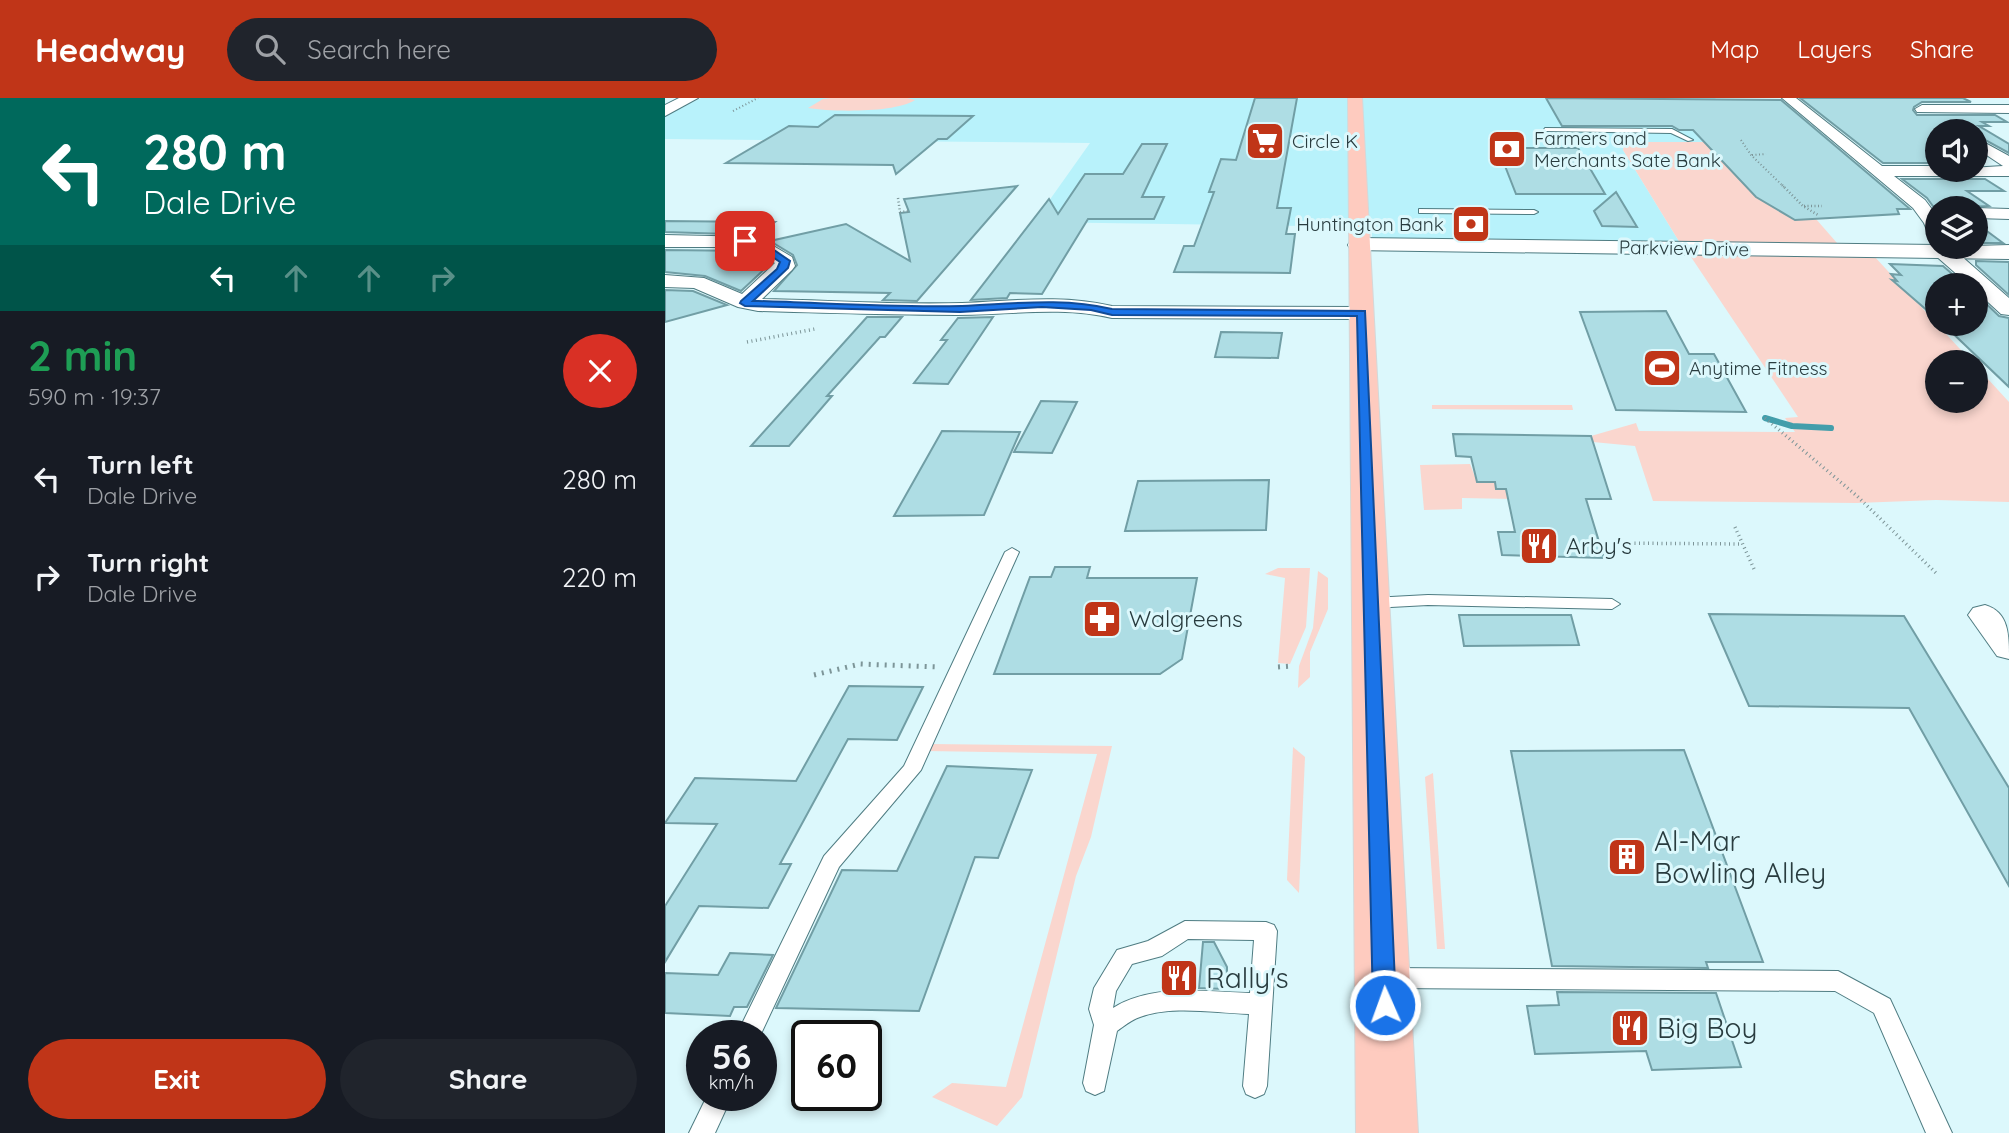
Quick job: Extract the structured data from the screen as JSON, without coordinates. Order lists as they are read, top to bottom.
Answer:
{
  "streets": {
    "street": ["Parkview Drive"]
  },
  "places": {
    "supermarket": ["Circle K"],
    "bank": ["Farmers and Merchants Sate Bank", "Huntington Bank"],
    "sports": ["Anytime Fitness"],
    "restaurant": ["Arby's", "Rally's", "Big Boy"],
    "pharmacy": ["Walgreens"],
    "building": ["Al-Mar Bowling Alley"]
  },
  "page": {
    "header": "Headway",
    "search": "Search here",
    "nav": ["Map", "Layers", "Share"],
    "turn": ["280 m", "Dale Drive"],
    "map_buttons": ["+", "−"],
    "heading": ["2 min", "590 m · 19:37"],
    "list": [
      {
        "name": "Turn left",
        "note": "Dale Drive",
        "value": "280 m"
      },
      {
        "name": "Turn right",
        "note": "Dale Drive",
        "value": "220 m"
      }
    ],
    "speed": "56 km/h",
    "limit": "60",
    "buttons": ["Exit", "Share"]
  }
}
